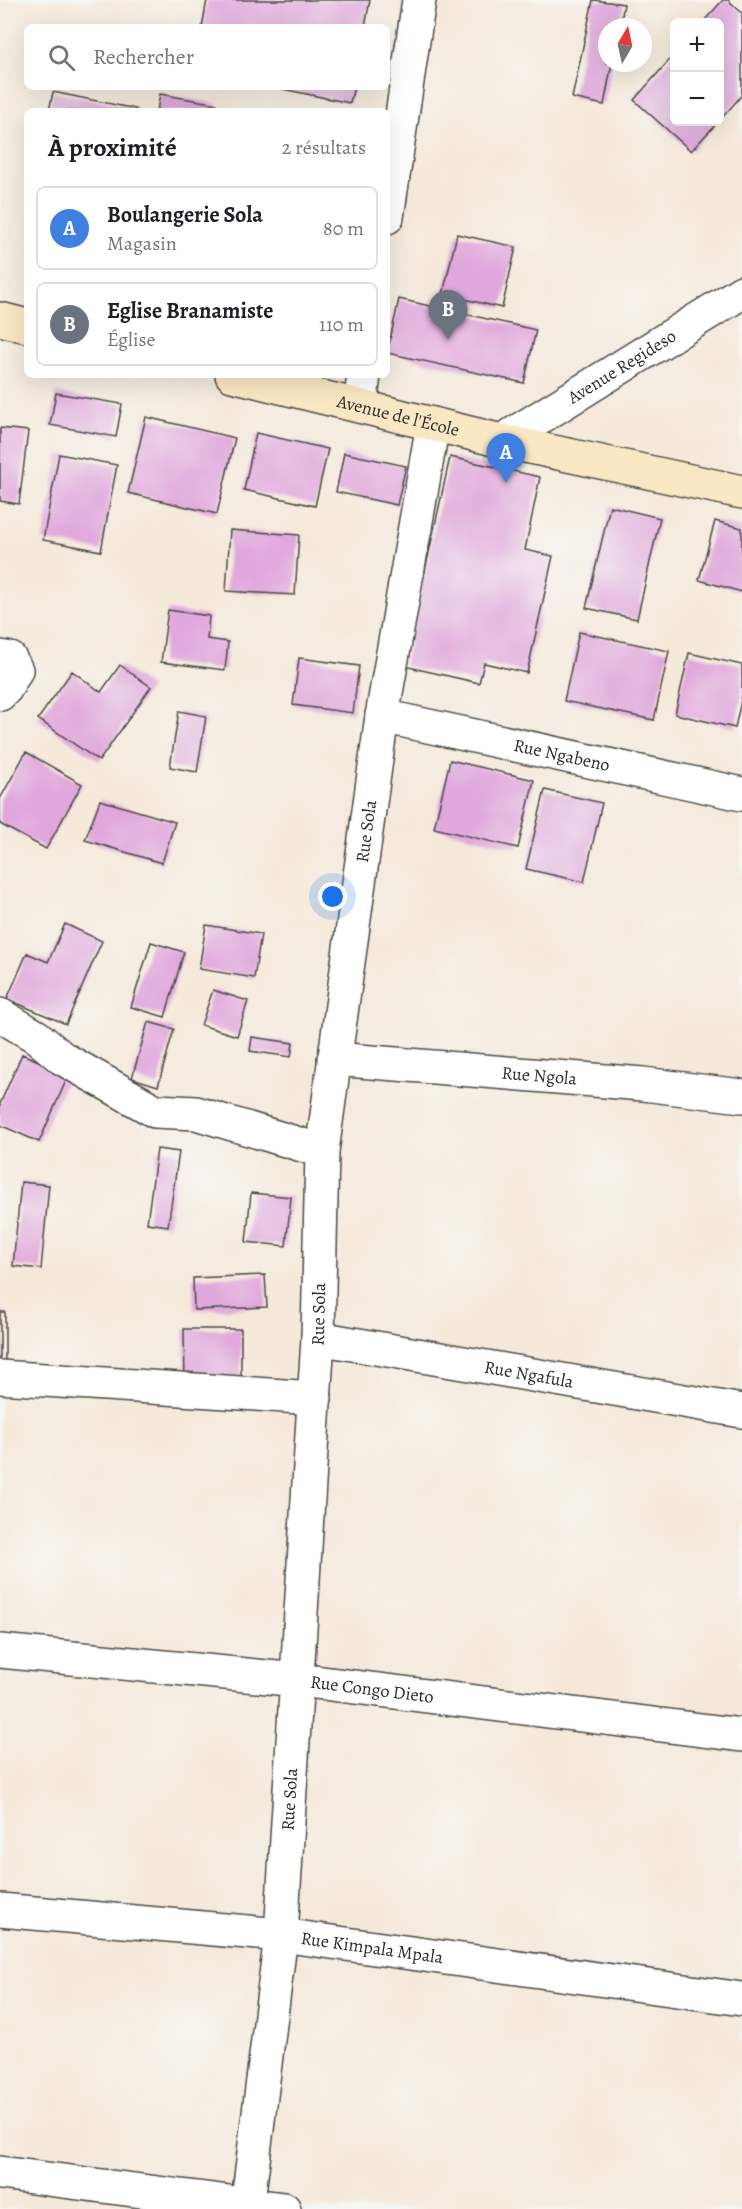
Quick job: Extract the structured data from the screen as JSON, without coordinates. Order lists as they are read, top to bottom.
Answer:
{
  "streets": {
    "main road": ["Avenue de l'École"],
    "street": [
      "Avenue Regideso",
      "Rue Ngabeno",
      "Rue Sola",
      "Rue Ngola",
      "Rue Ngafula",
      "Rue Congo Dieto",
      "Rue Kimpala Mpala"
    ]
  },
  "crossings": [
    ["Avenue Regideso", "Avenue de l'École"],
    ["Avenue de l'École", "Rue Sola"],
    ["Rue Ngabeno", "Rue Sola"],
    ["Rue Sola", "Rue Ngola"],
    ["Rue Sola", "Rue Ngafula"],
    ["Rue Sola", "Rue Congo Dieto"],
    ["Rue Sola", "Rue Kimpala Mpala"]
  ],
  "north": "top",
  "page": {
    "map_buttons": ["+", "−"],
    "search": "Rechercher",
    "heading": ["À proximité", "2 résultats"],
    "list": [
      {
        "mark": "A",
        "name": "Boulangerie Sola",
        "note": "Magasin",
        "value": "80 m"
      },
      {
        "mark": "B",
        "name": "Eglise Branamiste",
        "note": "Église",
        "value": "110 m"
      }
    ],
    "pins": ["B", "A"]
  }
}
